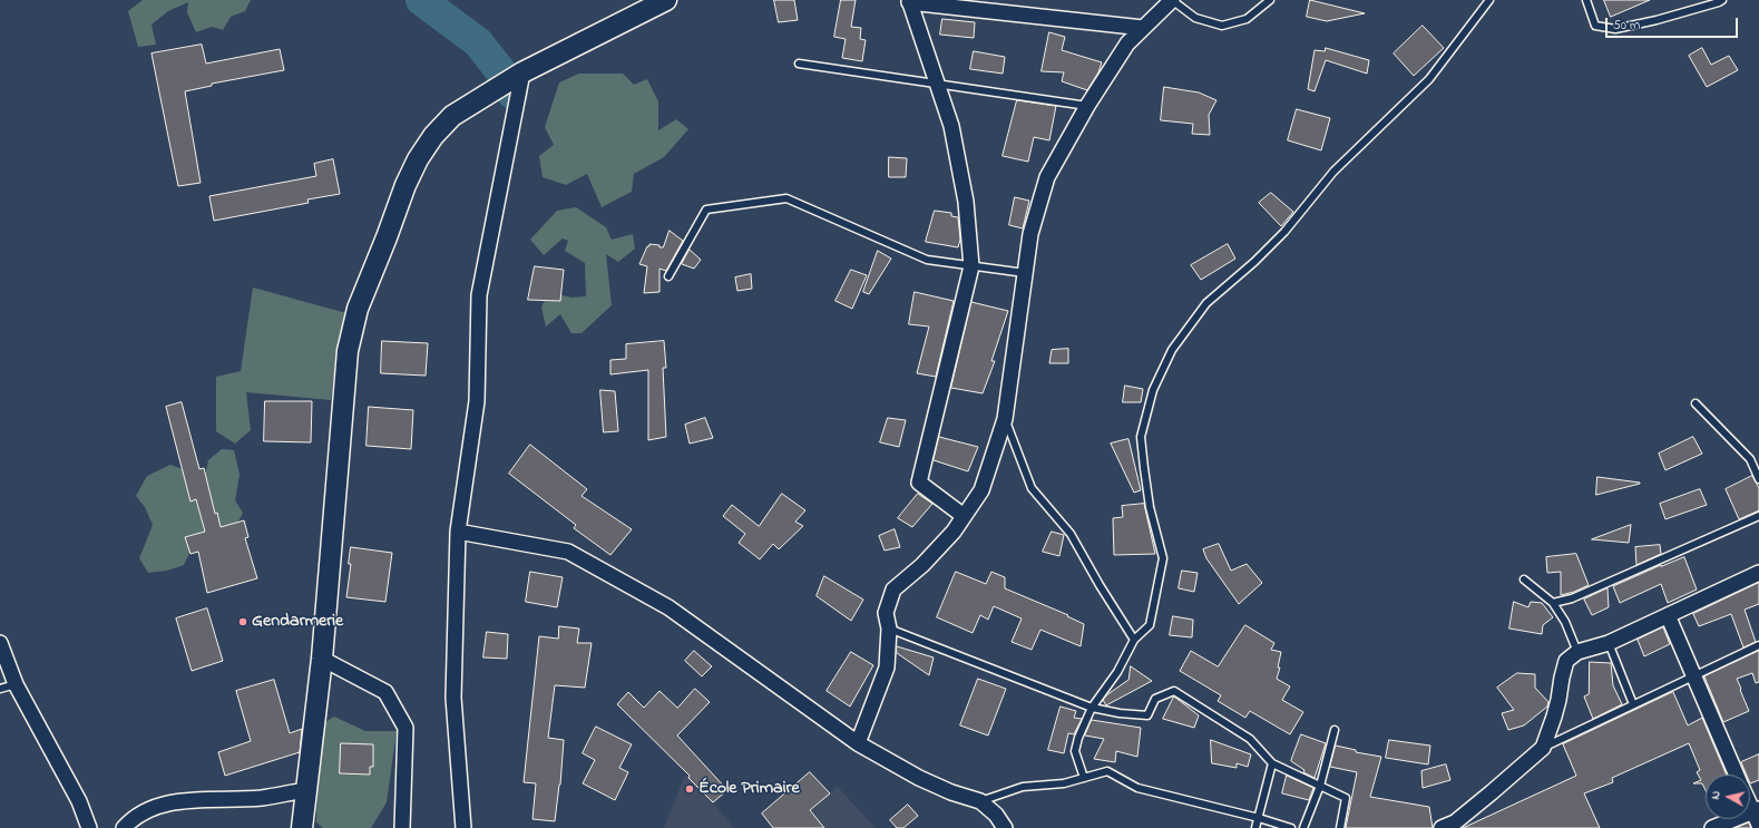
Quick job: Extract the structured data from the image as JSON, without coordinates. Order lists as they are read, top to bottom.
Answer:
{
  "places": ["Gendarmerie", "École Primaire"],
  "scale_bar": "50 m",
  "north": "left"
}
